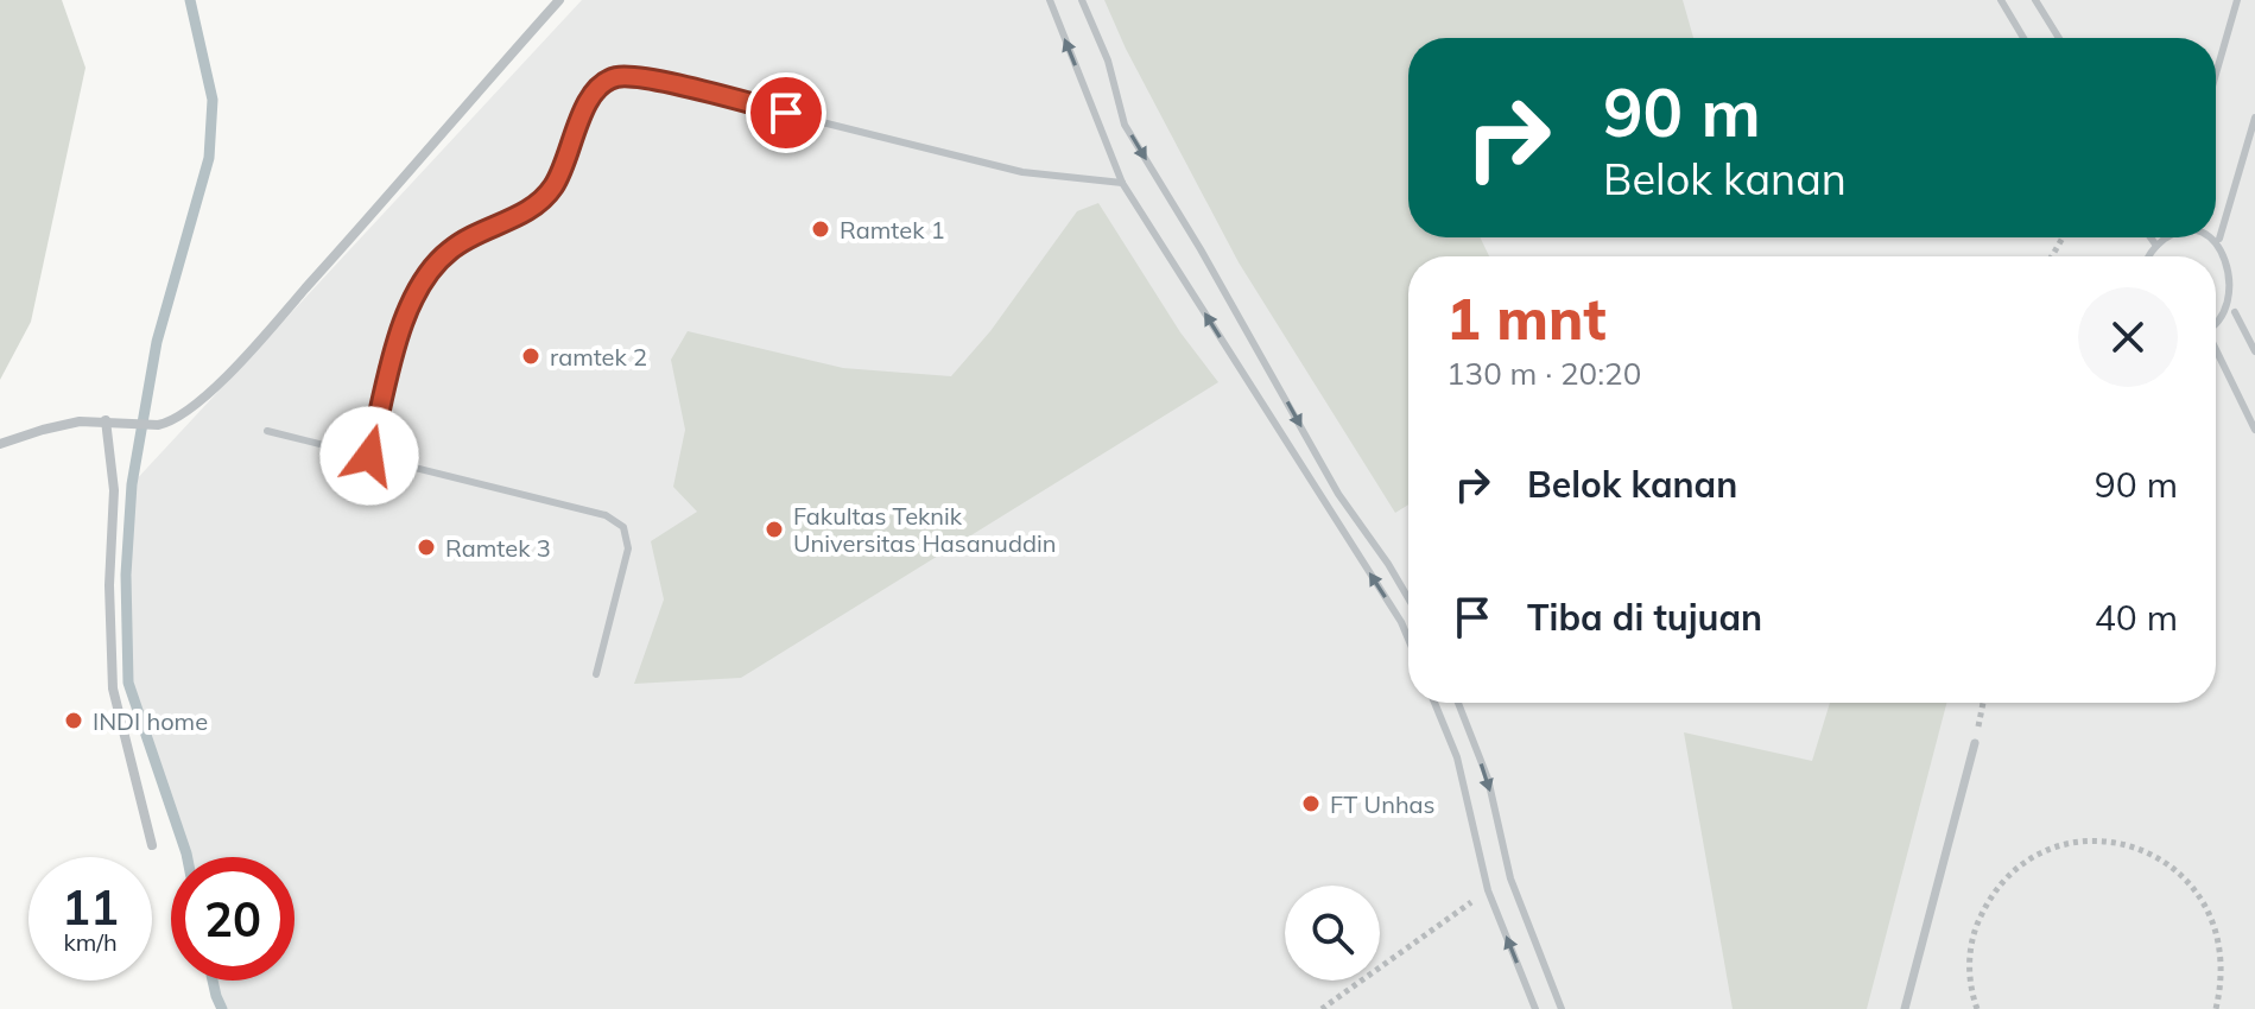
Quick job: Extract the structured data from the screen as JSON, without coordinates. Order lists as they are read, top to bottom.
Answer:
{
  "places": [
    "Ramtek 1",
    "ramtek 2",
    "Fakultas Teknik Universitas Hasanuddin",
    "Ramtek 3",
    "INDI home",
    "FT Unhas"
  ],
  "page": {
    "turn": ["90 m", "Belok kanan"],
    "heading": ["1 mnt", "130 m · 20:20"],
    "list": [
      {
        "name": "Belok kanan",
        "value": "90 m"
      },
      {
        "name": "Tiba di tujuan",
        "value": "40 m"
      }
    ],
    "speed": "11 km/h",
    "limit": "20"
  }
}
